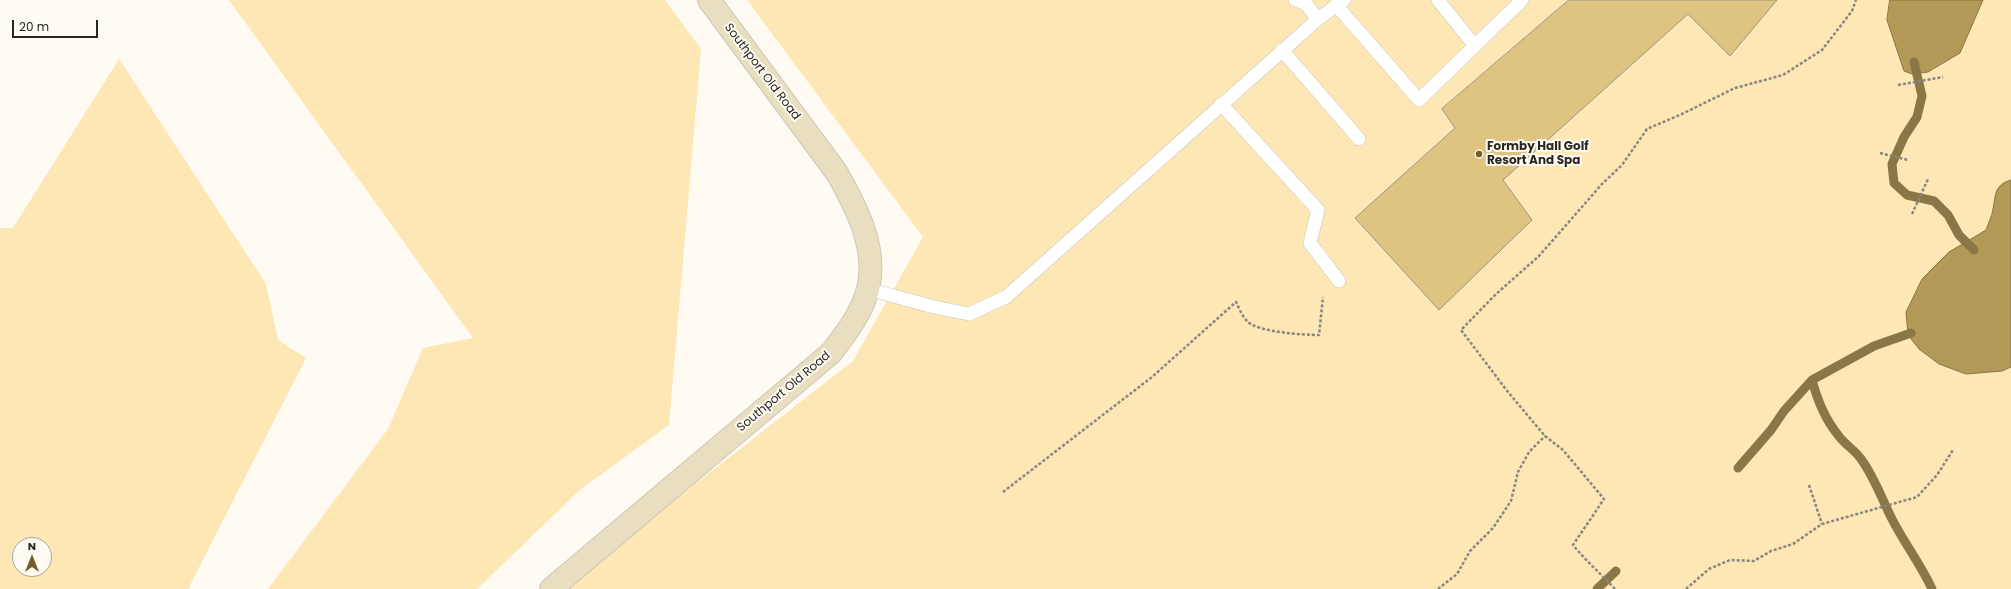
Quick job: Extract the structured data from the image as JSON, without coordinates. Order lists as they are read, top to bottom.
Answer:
{
  "streets": {
    "street": ["Southport Old Road"]
  },
  "places": ["Formby Hall Golf Resort And Spa"],
  "scale_bar": "20 m",
  "north": "top"
}
